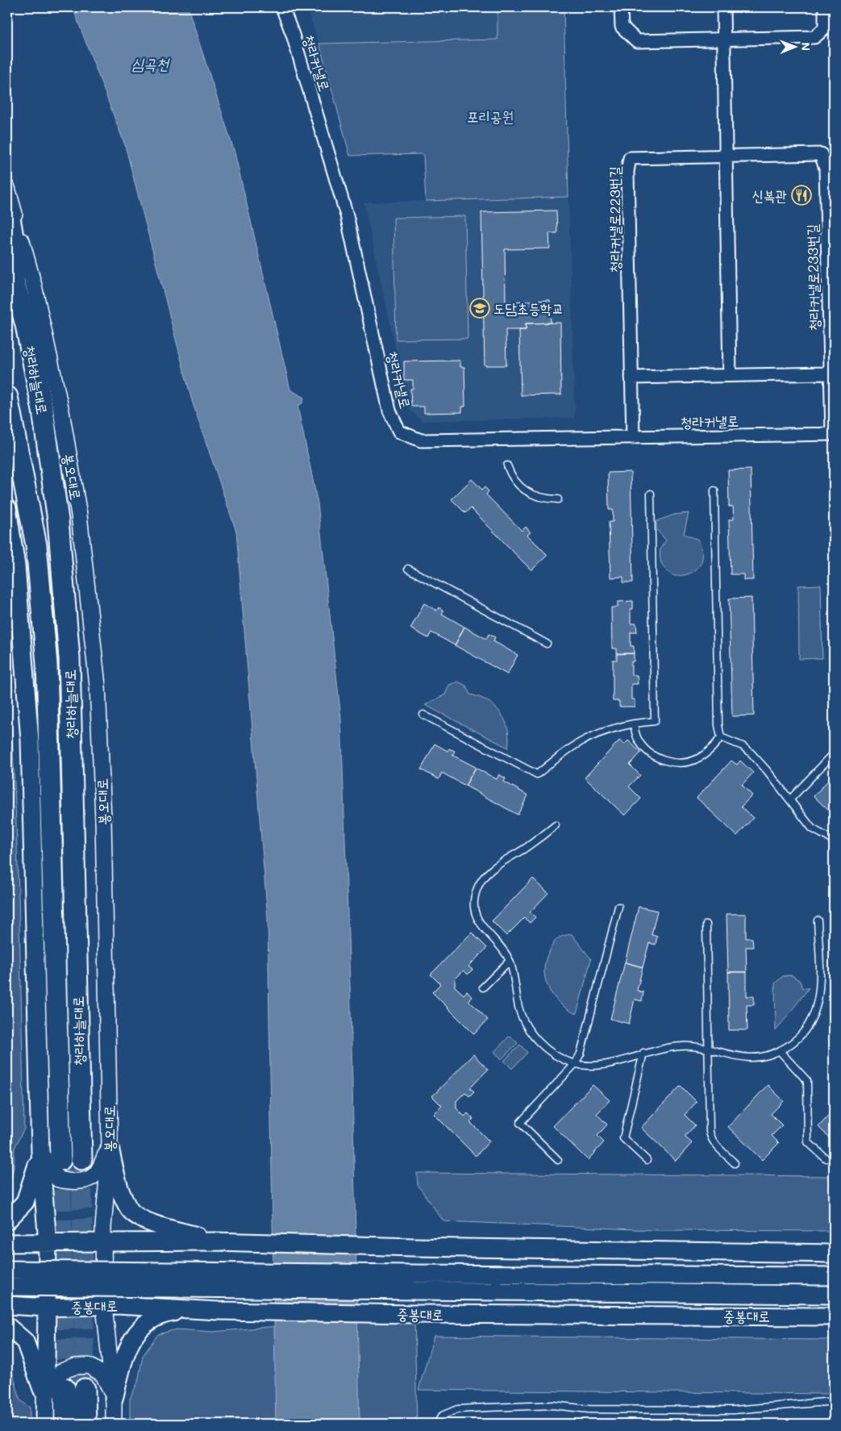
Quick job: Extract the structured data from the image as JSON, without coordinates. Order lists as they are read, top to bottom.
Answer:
{
  "streets": {
    "highway": ["청라하늘대로"],
    "main road": ["중봉대로"],
    "street": [
      "청라커낼로",
      "청라커낼로223번길",
      "청라커낼로233번길",
      "봉오대로"
    ]
  },
  "crossings": [
    ["청라커낼로", "청라커낼로223번길"],
    ["청라커낼로", "청라커낼로233번길"],
    ["청라커낼로223번길", "청라커낼로233번길"],
    ["봉오대로", "중봉대로"]
  ],
  "water": ["심곡천"],
  "parks": ["포리공원"],
  "places": {
    "restaurant": ["신복관"],
    "school or university": ["도담초등학교"]
  },
  "north": "right"
}
